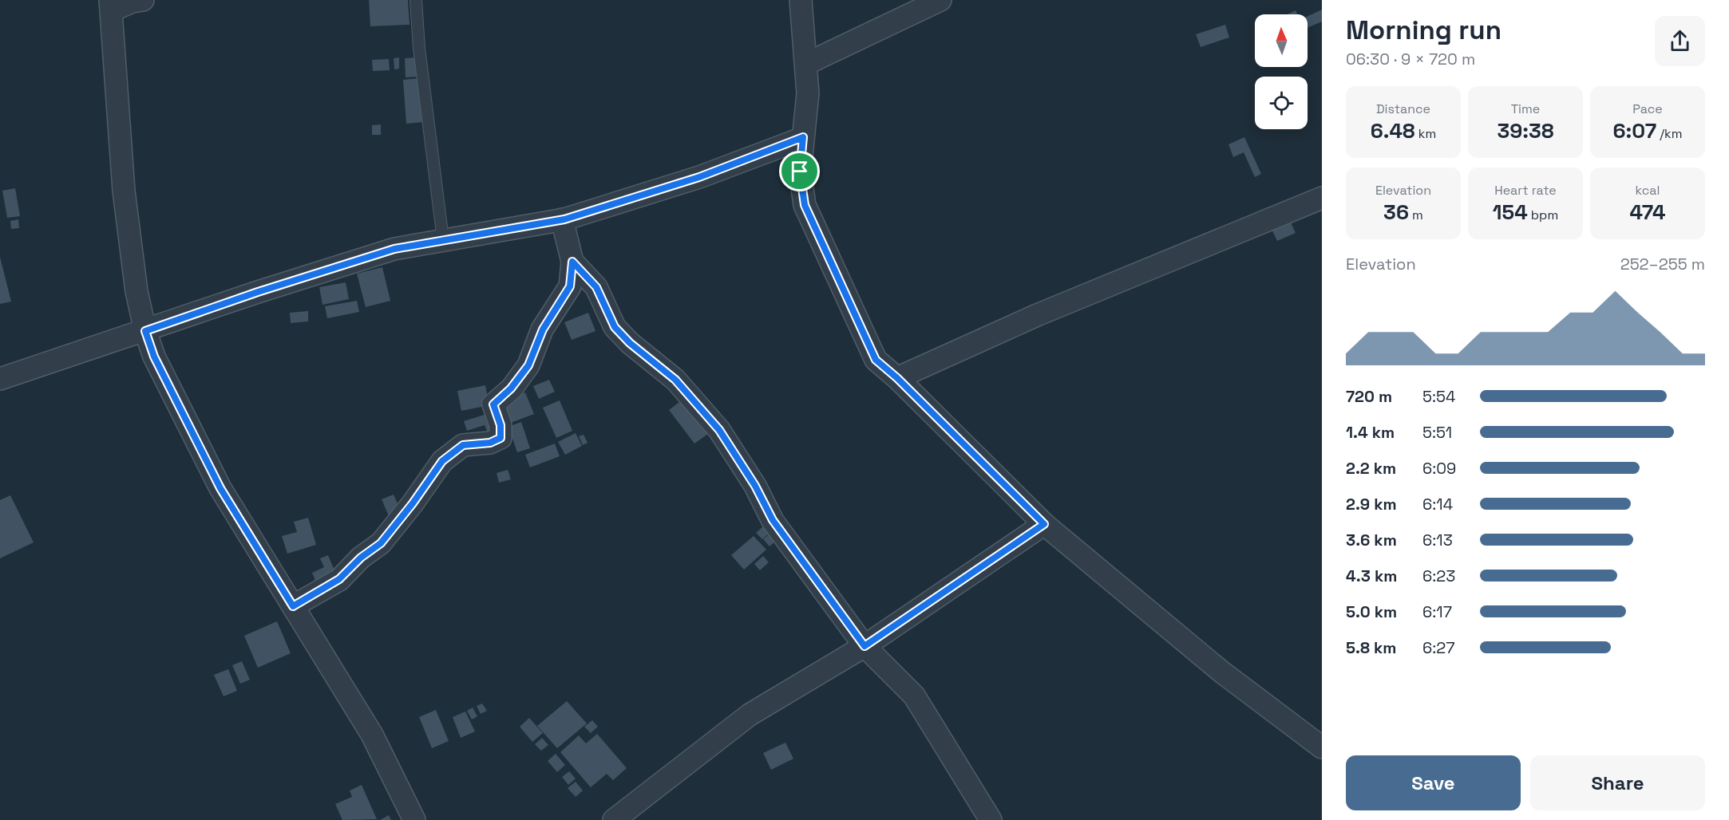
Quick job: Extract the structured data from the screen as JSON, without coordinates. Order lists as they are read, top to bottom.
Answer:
{
  "north": "top",
  "page": {
    "heading": ["Morning run", "06:30 · 9 × 720 m"],
    "stats": [
      ["Distance", "6.48 km"],
      ["Time", "39:38"],
      ["Pace", "6:07 /km"],
      ["Elevation", "36 m"],
      ["Heart rate", "154 bpm"],
      ["kcal", "474"]
    ],
    "chart": ["Elevation", "252–255 m"],
    "list": [
      {
        "name": "720 m",
        "note": "5:54"
      },
      {
        "name": "1.4 km",
        "note": "5:51"
      },
      {
        "name": "2.2 km",
        "note": "6:09"
      },
      {
        "name": "2.9 km",
        "note": "6:14"
      },
      {
        "name": "3.6 km",
        "note": "6:13"
      },
      {
        "name": "4.3 km",
        "note": "6:23"
      },
      {
        "name": "5.0 km",
        "note": "6:17"
      },
      {
        "name": "5.8 km",
        "note": "6:27"
      }
    ],
    "buttons": ["Save", "Share"]
  }
}
